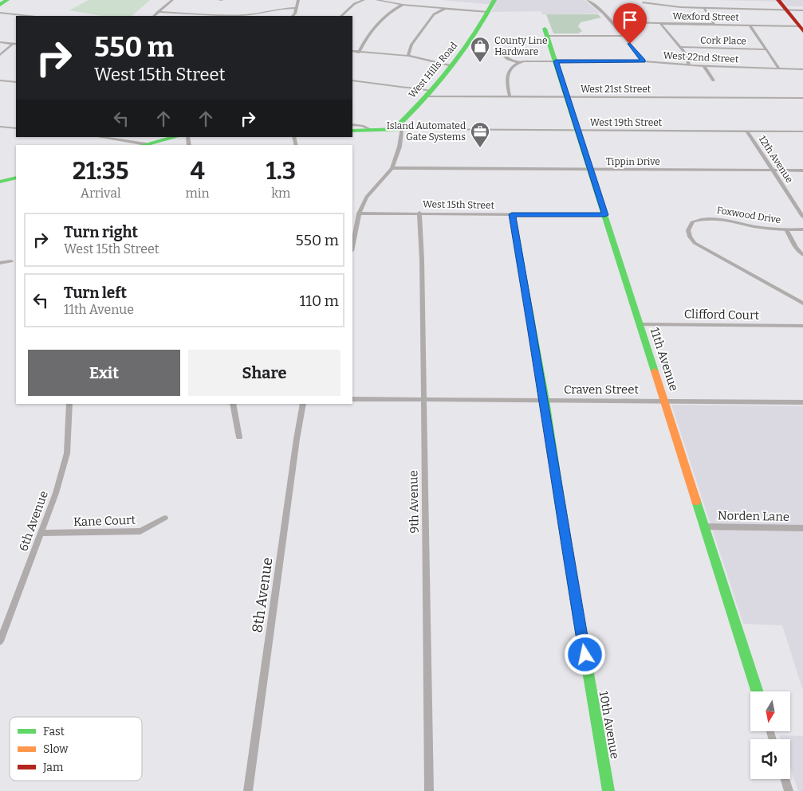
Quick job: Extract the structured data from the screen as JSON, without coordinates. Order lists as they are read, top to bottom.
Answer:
{
  "streets": {
    "street": [
      "Wexford Street",
      "Cork Place",
      "West 22nd Street",
      "West Hills Road",
      "West 21st Street",
      "West 19th Street",
      "12th Avenue",
      "Tippin Drive",
      "West 15th Street",
      "Foxwood Drive",
      "Clifford Court",
      "11th Avenue",
      "Craven Street",
      "9th Avenue",
      "Norden Lane",
      "6th Avenue",
      "Kane Court",
      "8th Avenue",
      "10th Avenue"
    ]
  },
  "crossings": [
    ["West 22nd Street", "11th Avenue"],
    ["West Hills Road", "West 21st Street"],
    ["West Hills Road", "West 19th Street"],
    ["West 21st Street", "11th Avenue"],
    ["West 19th Street", "12th Avenue"],
    ["West 19th Street", "11th Avenue"],
    ["12th Avenue", "Tippin Drive"],
    ["Tippin Drive", "11th Avenue"],
    ["West 15th Street", "11th Avenue"],
    ["West 15th Street", "9th Avenue"],
    ["West 15th Street", "10th Avenue"],
    ["Clifford Court", "11th Avenue"],
    ["11th Avenue", "Craven Street"],
    ["11th Avenue", "Norden Lane"],
    ["Craven Street", "9th Avenue"],
    ["Craven Street", "10th Avenue"],
    ["6th Avenue", "Kane Court"]
  ],
  "places": {
    "shop": ["County Line Hardware"],
    "office": ["Island Automated Gate Systems"]
  },
  "legend": ["Fast", "Slow", "Jam"],
  "north": "bottom",
  "page": {
    "turn": ["550 m", "West 15th Street"],
    "eta": [
      "21:35",
      "Arrival",
      "4",
      "min",
      "1.3",
      "km"
    ],
    "list": [
      {
        "name": "Turn right",
        "note": "West 15th Street",
        "value": "550 m"
      },
      {
        "name": "Turn left",
        "note": "11th Avenue",
        "value": "110 m"
      }
    ],
    "buttons": ["Exit", "Share"]
  }
}
